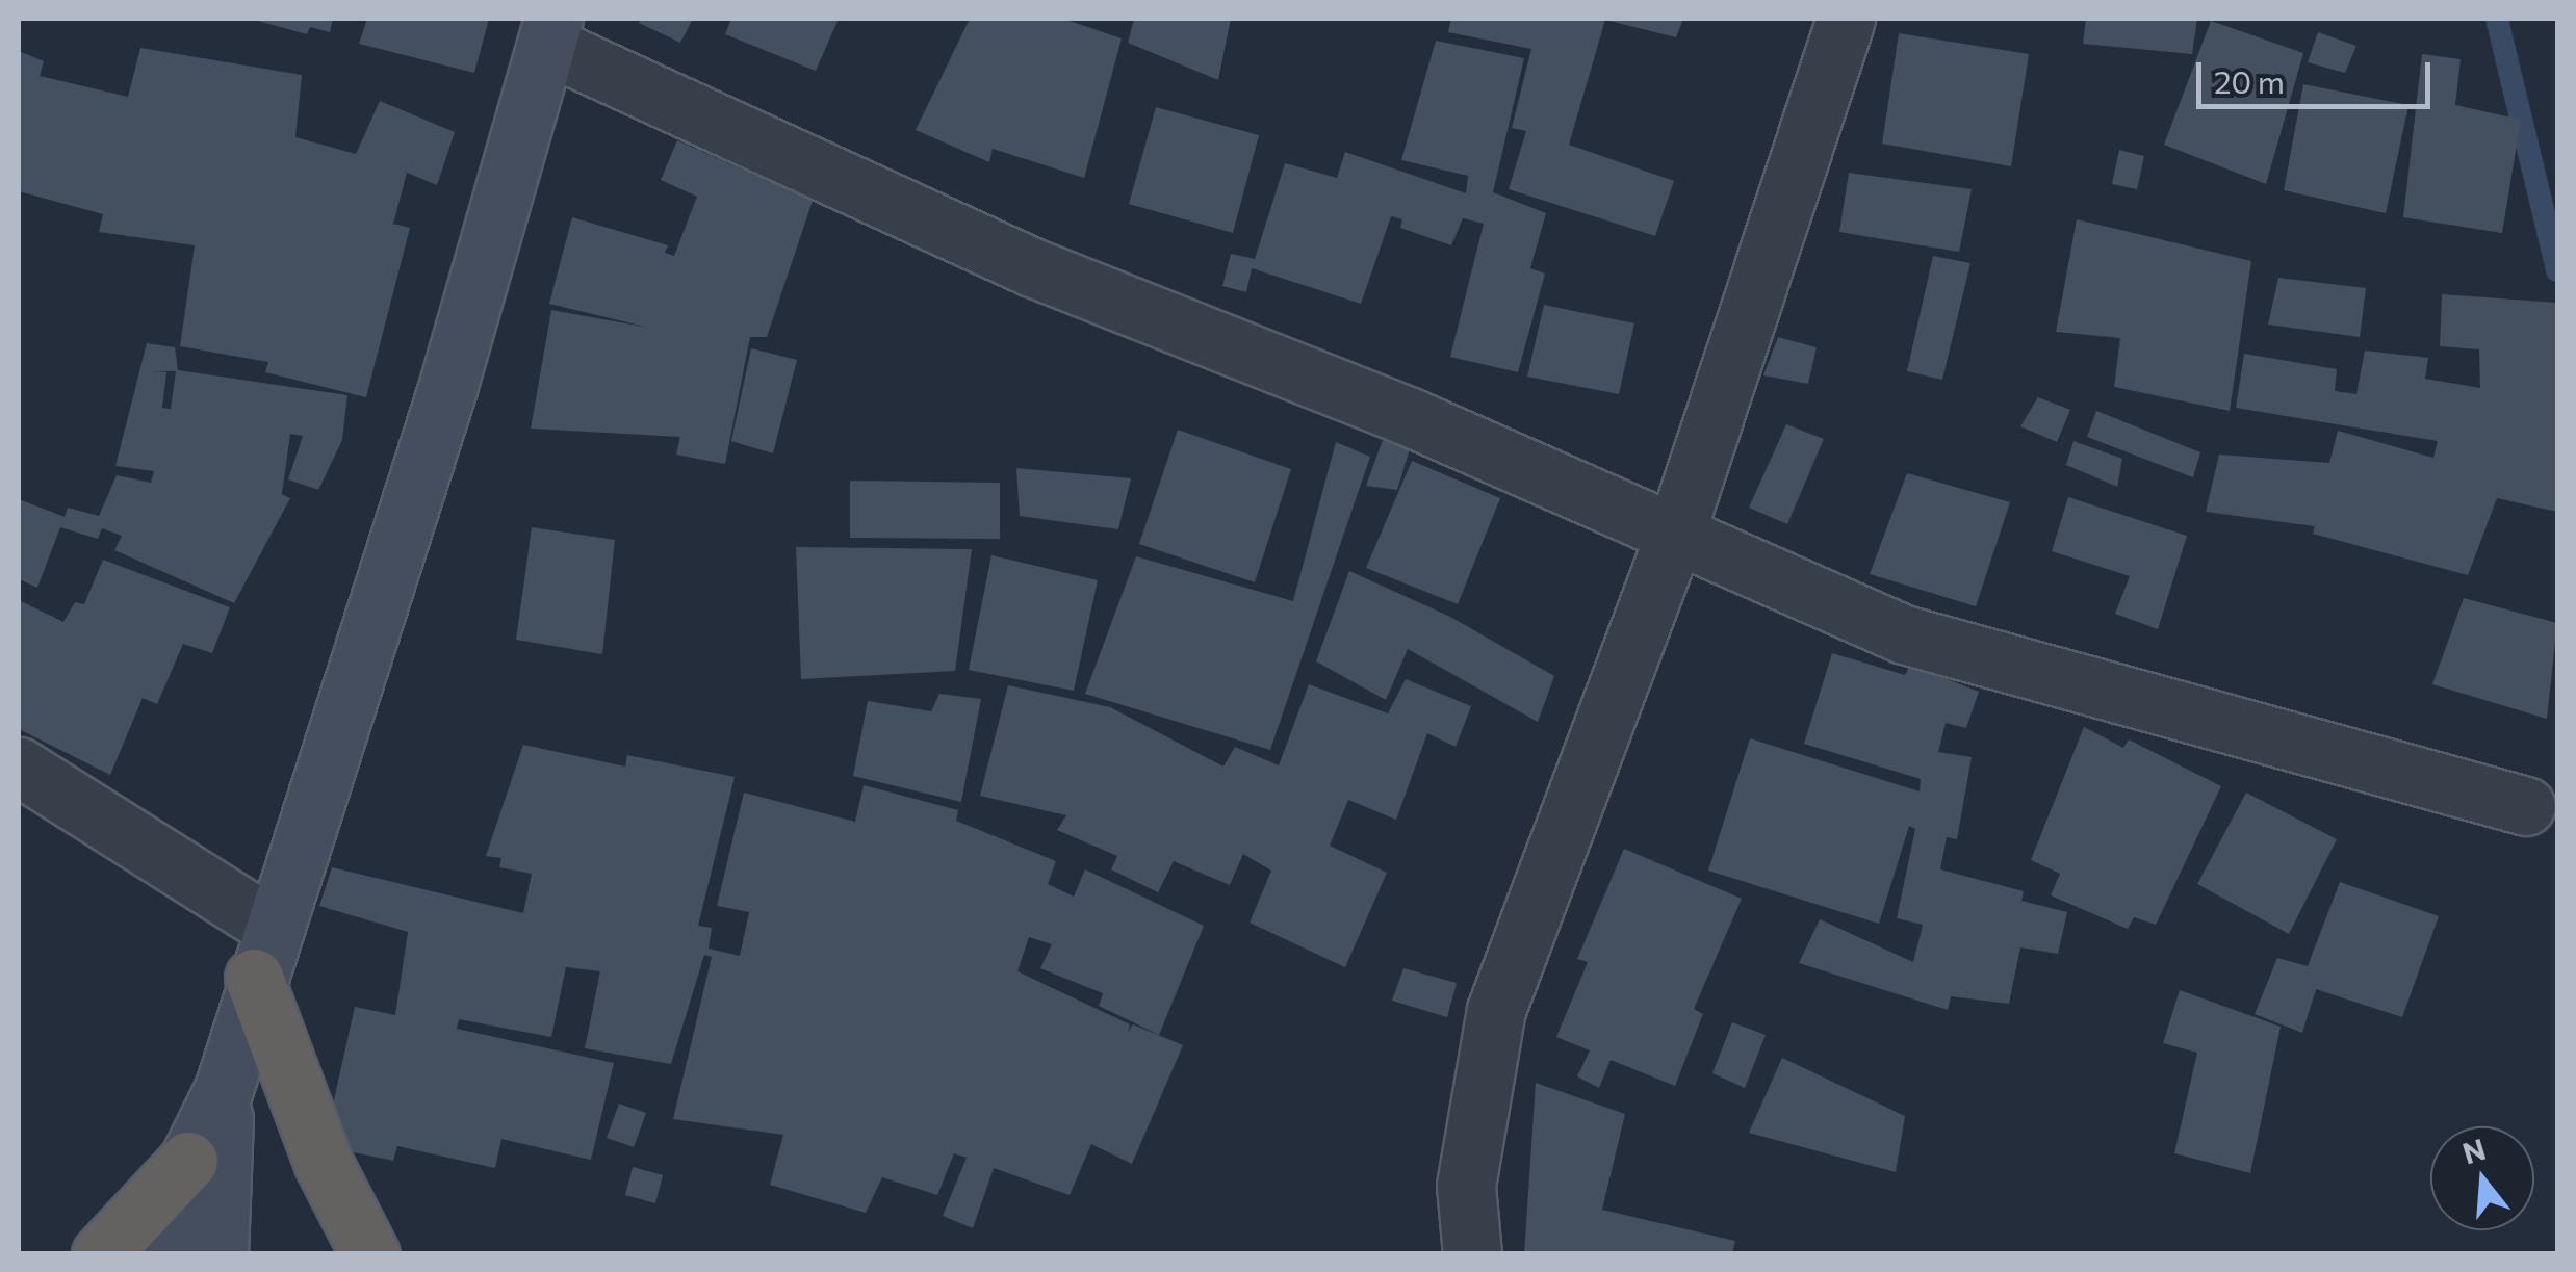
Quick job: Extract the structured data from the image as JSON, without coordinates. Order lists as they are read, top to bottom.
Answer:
{
  "scale_bar": "20 m",
  "north": "top"
}
